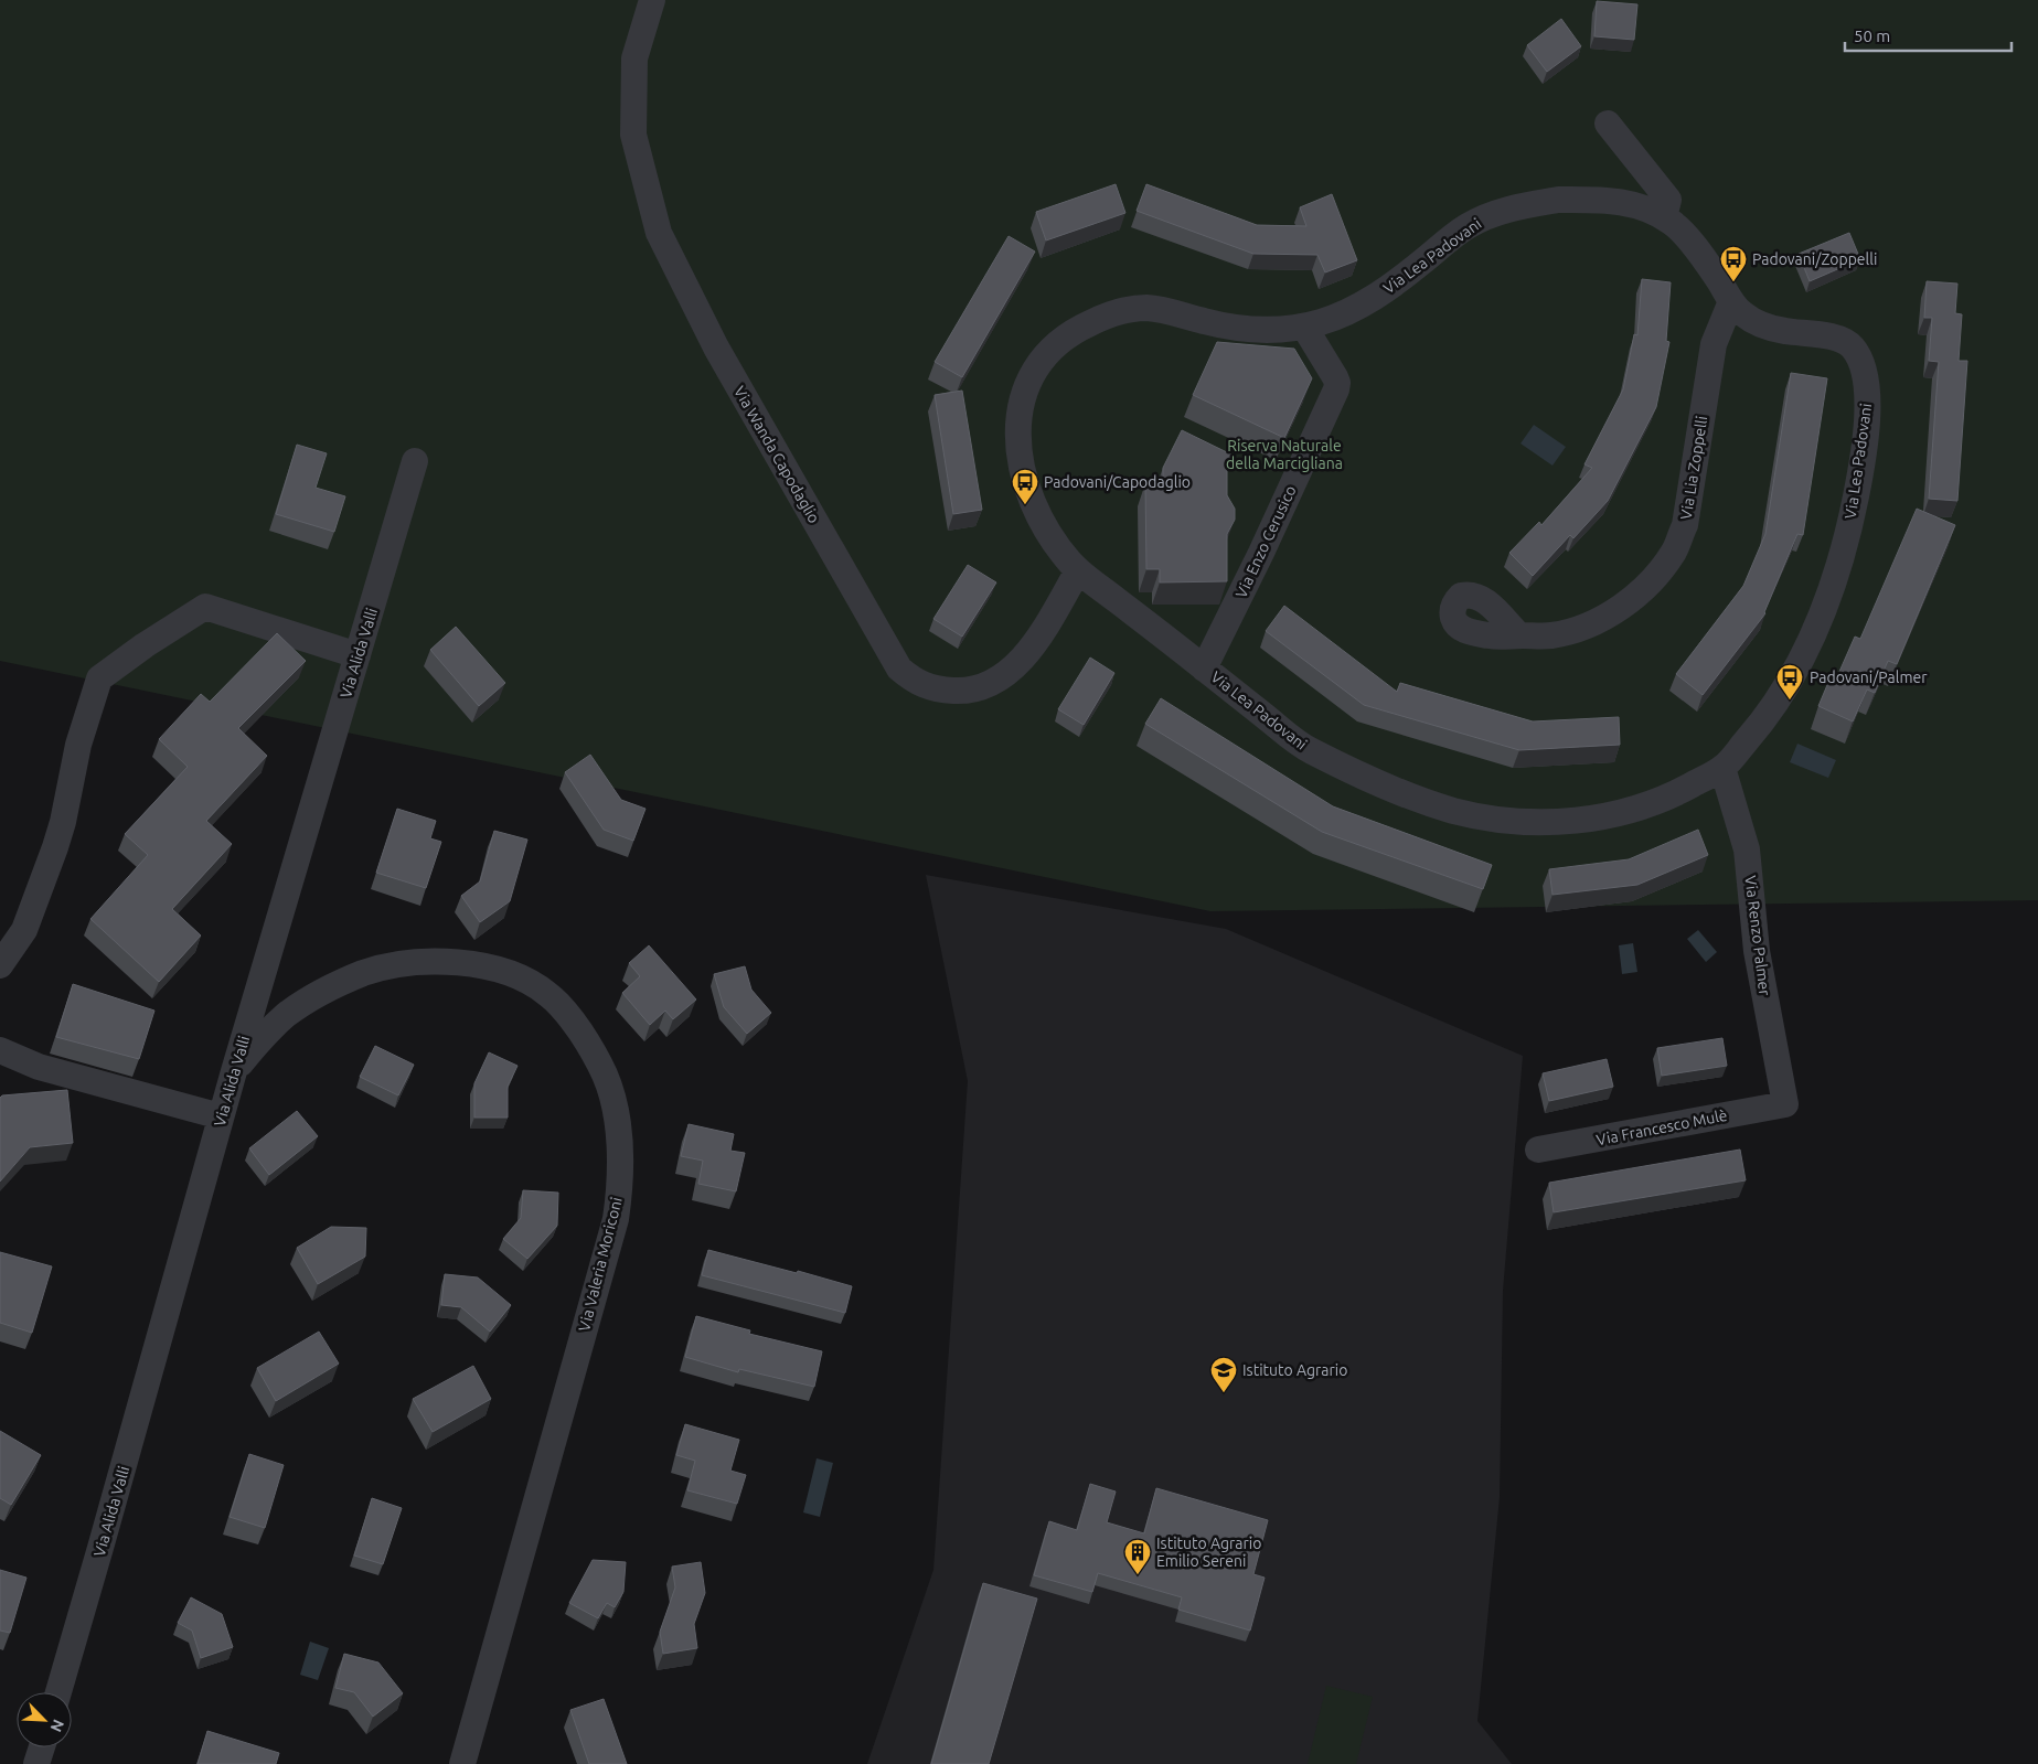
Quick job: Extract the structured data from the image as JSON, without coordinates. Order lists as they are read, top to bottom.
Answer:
{
  "streets": {
    "street": [
      "Via Lea Padovani",
      "Via Wanda Capodaglio",
      "Via Lia Zoppelli",
      "Via Enzo Cerusico",
      "Via Alida Valli",
      "Via Renzo Palmer",
      "Via Francesco Mulè",
      "Via Valeria Moriconi"
    ]
  },
  "crossings": [
    ["Via Lea Padovani", "Via Wanda Capodaglio"],
    ["Via Lea Padovani", "Via Lia Zoppelli"],
    ["Via Lea Padovani", "Via Enzo Cerusico"],
    ["Via Lea Padovani", "Via Renzo Palmer"],
    ["Via Alida Valli", "Via Valeria Moriconi"],
    ["Via Renzo Palmer", "Via Francesco Mulè"]
  ],
  "parks": ["Riserva Naturale della Marcigliana"],
  "places": {
    "bus stop": ["Padovani/Zoppelli", "Padovani/Capodaglio", "Padovani/Palmer"],
    "school or university": ["Istituto Agrario"],
    "building": ["Istituto Agrario Emilio Sereni"]
  },
  "scale_bar": "50 m",
  "north": "bottom right"
}
